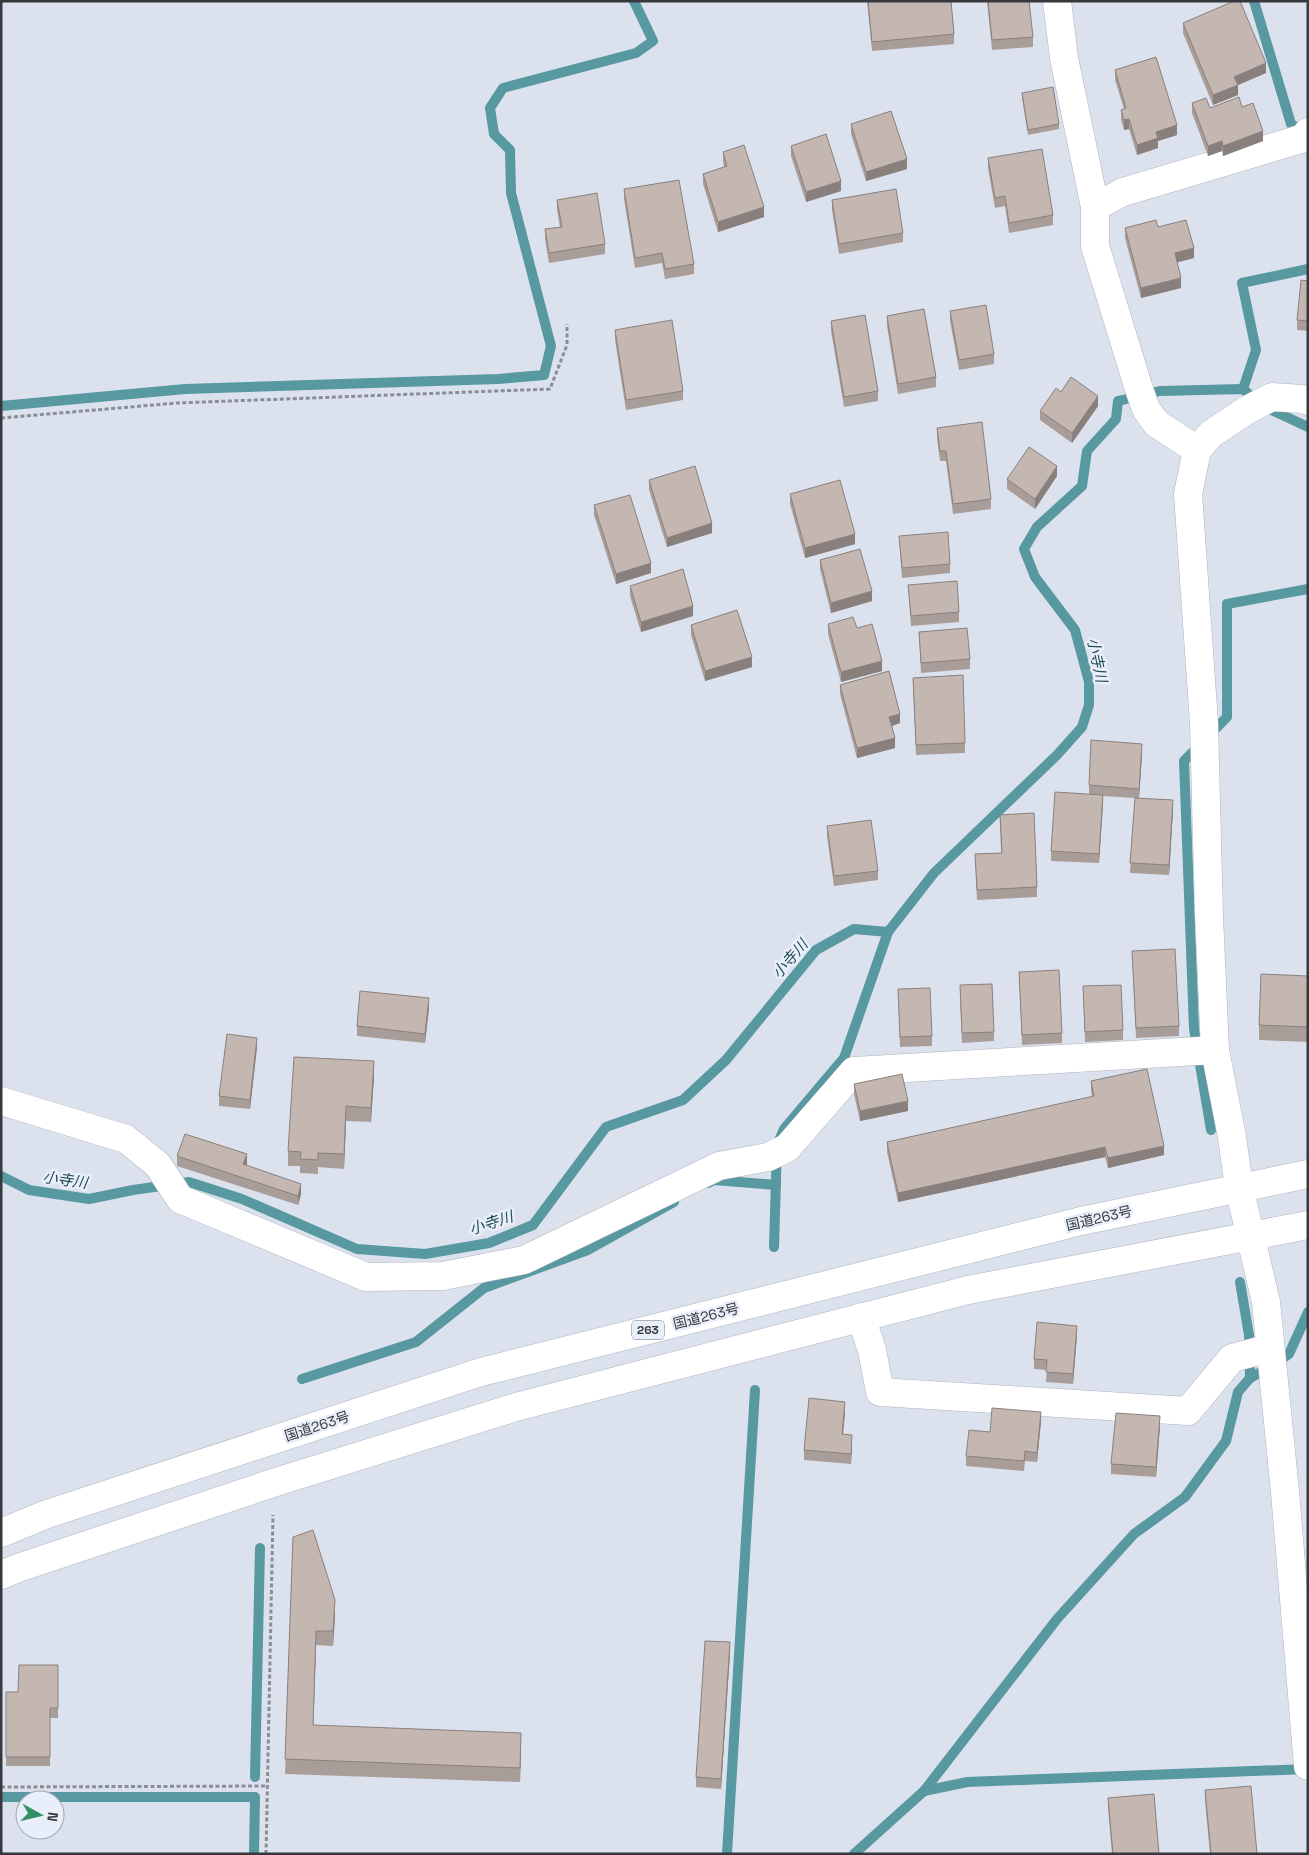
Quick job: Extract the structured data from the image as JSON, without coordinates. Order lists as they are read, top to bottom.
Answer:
{
  "streets": {
    "main road": ["国道263号", "263"]
  },
  "water": ["小寺川"],
  "north": "right"
}
